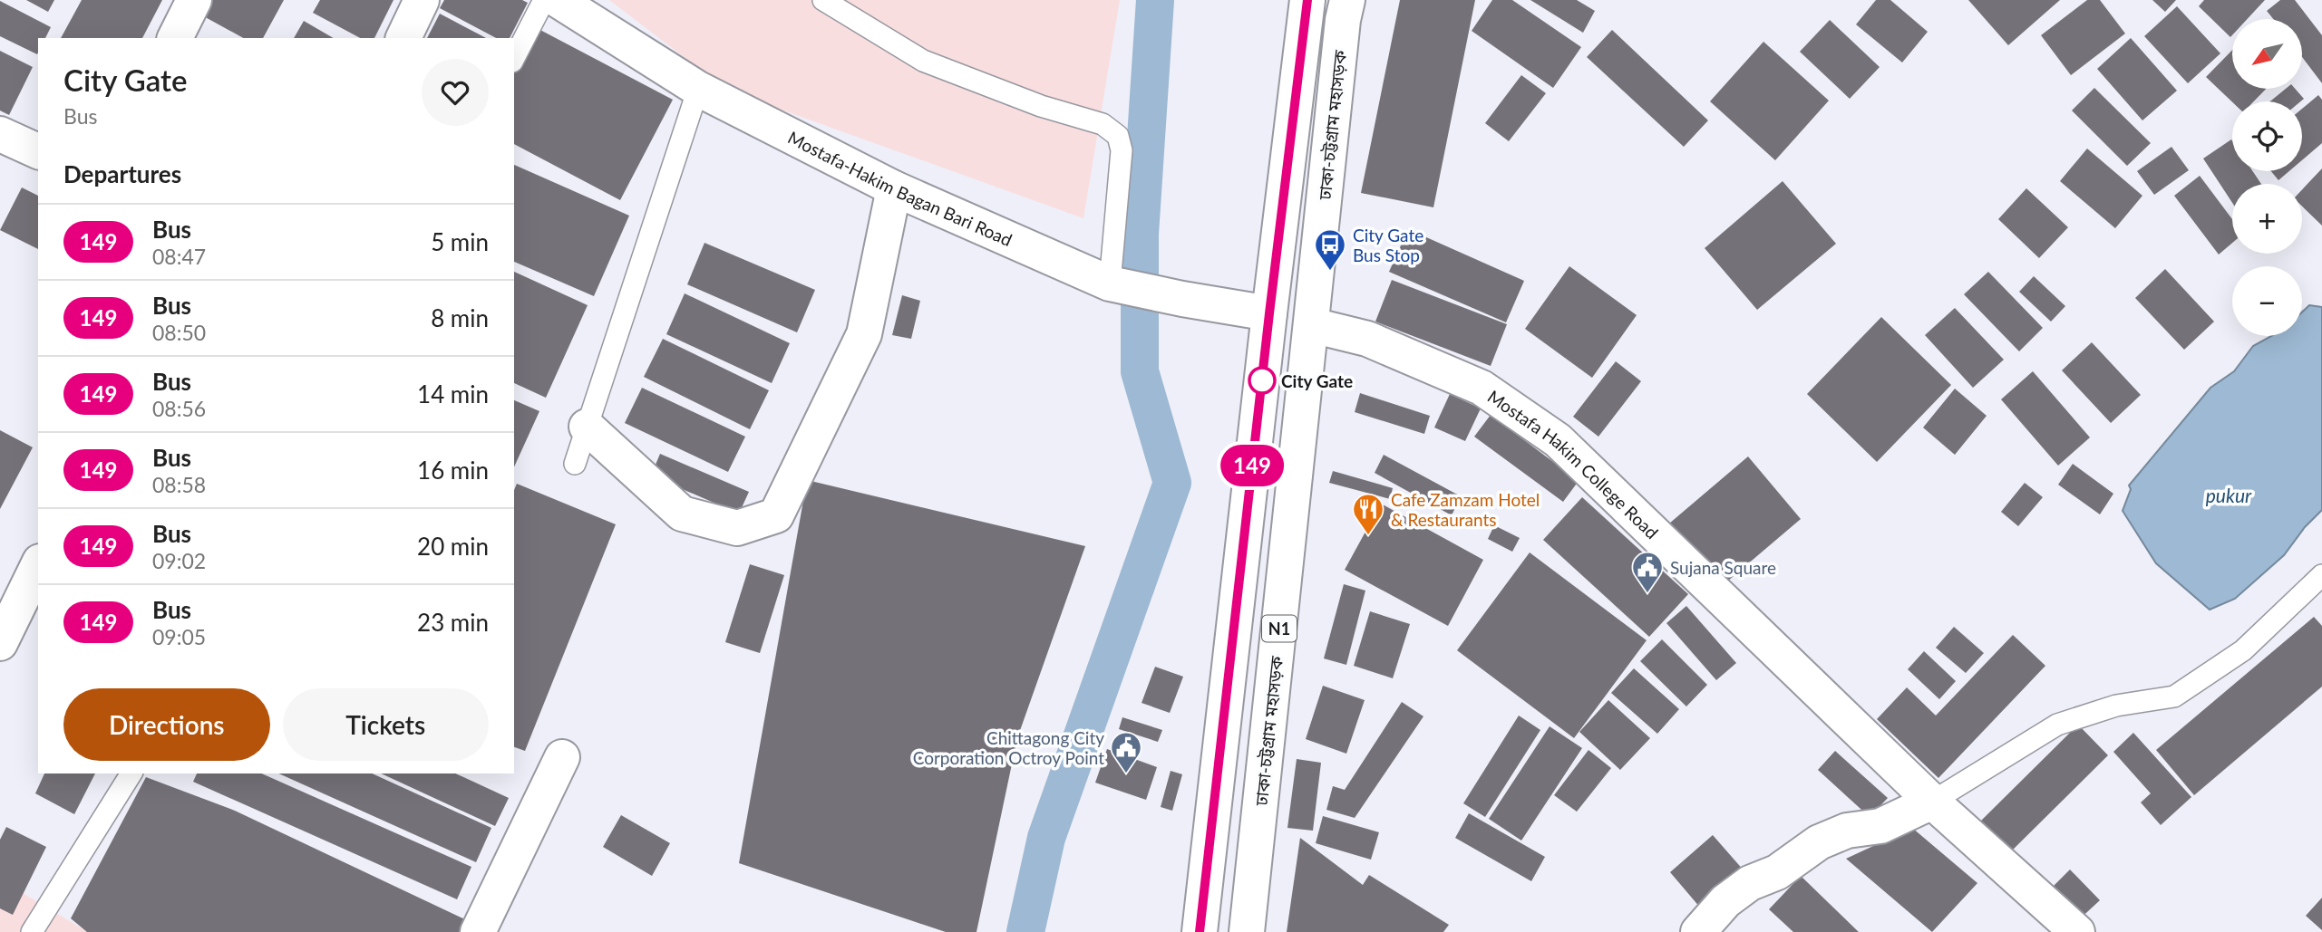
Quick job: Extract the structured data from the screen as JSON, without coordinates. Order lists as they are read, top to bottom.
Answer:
{
  "streets": {
    "main road": [
      "ঢাকা-চট্টগ্রাম মহাসড়ক",
      "Mostafa-Hakim Bagan Bari Road",
      "Mostafa Hakim College Road",
      "N1"
    ]
  },
  "crossings": [
    ["ঢাকা-চট্টগ্রাম মহাসড়ক", "Mostafa Hakim College Road"]
  ],
  "water": ["pukur"],
  "places": {
    "bus stop": ["City Gate Bus Stop"],
    "other": ["City Gate"],
    "restaurant": ["Cafe Zamzam Hotel & Restaurants"],
    "public building": ["Sujana Square", "Chittagong City Corporation Octroy Point"]
  },
  "lines": ["bus line 149"],
  "north": "bottom left",
  "page": {
    "on_map": "149",
    "map_buttons": ["+", "−"],
    "heading": [
      ["City Gate", "Bus"],
      "Departures"
    ],
    "list": [
      {
        "mark": "149",
        "name": "Bus",
        "note": "08:47",
        "value": "5 min"
      },
      {
        "mark": "149",
        "name": "Bus",
        "note": "08:50",
        "value": "8 min"
      },
      {
        "mark": "149",
        "name": "Bus",
        "note": "08:56",
        "value": "14 min"
      },
      {
        "mark": "149",
        "name": "Bus",
        "note": "08:58",
        "value": "16 min"
      },
      {
        "mark": "149",
        "name": "Bus",
        "note": "09:02",
        "value": "20 min"
      },
      {
        "mark": "149",
        "name": "Bus",
        "note": "09:05",
        "value": "23 min"
      }
    ],
    "buttons": ["Directions", "Tickets"]
  }
}
